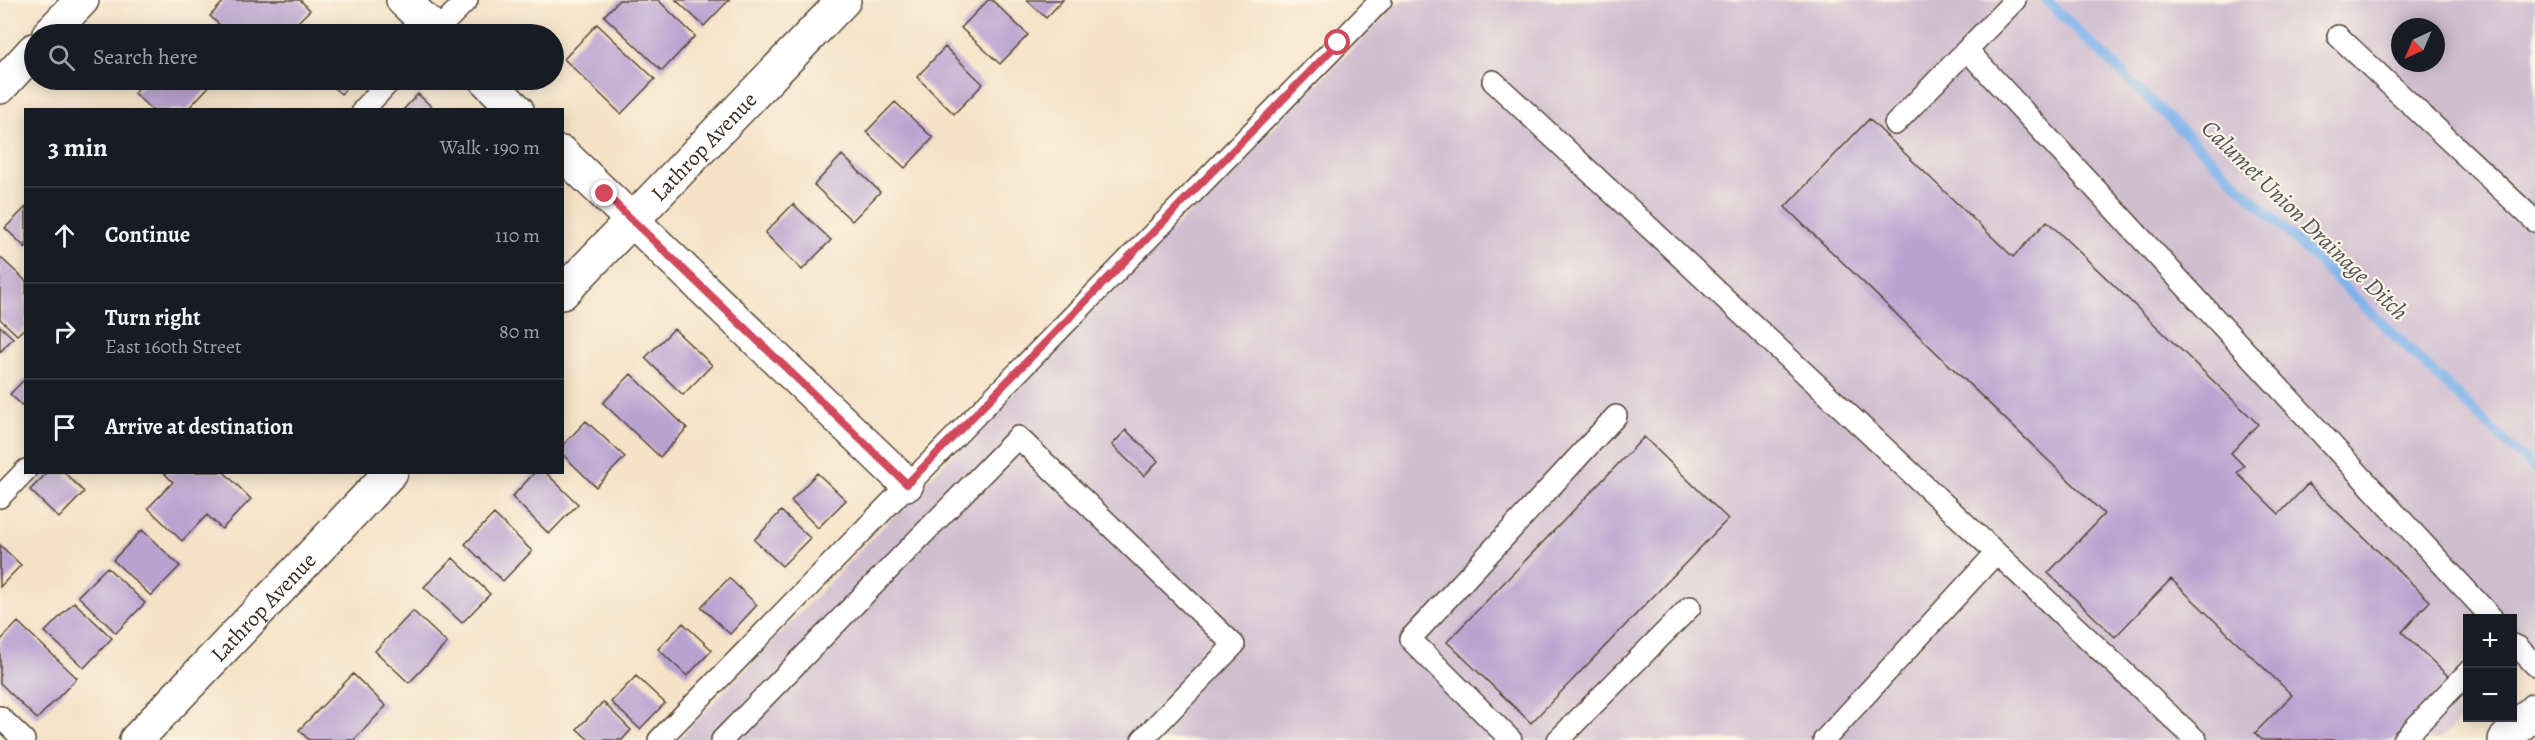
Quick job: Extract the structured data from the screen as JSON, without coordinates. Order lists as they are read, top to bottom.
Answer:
{
  "streets": {
    "street": ["Lathrop Avenue"]
  },
  "water": ["Calumet Union Drainage Ditch"],
  "north": "bottom left",
  "page": {
    "search": "Search here",
    "heading": ["3 min", "Walk · 190 m"],
    "list": [
      ["Continue", "110 m"],
      ["Turn right", "East 160th Street", "80 m"],
      "Arrive at destination"
    ],
    "map_buttons": ["+", "−"]
  }
}
